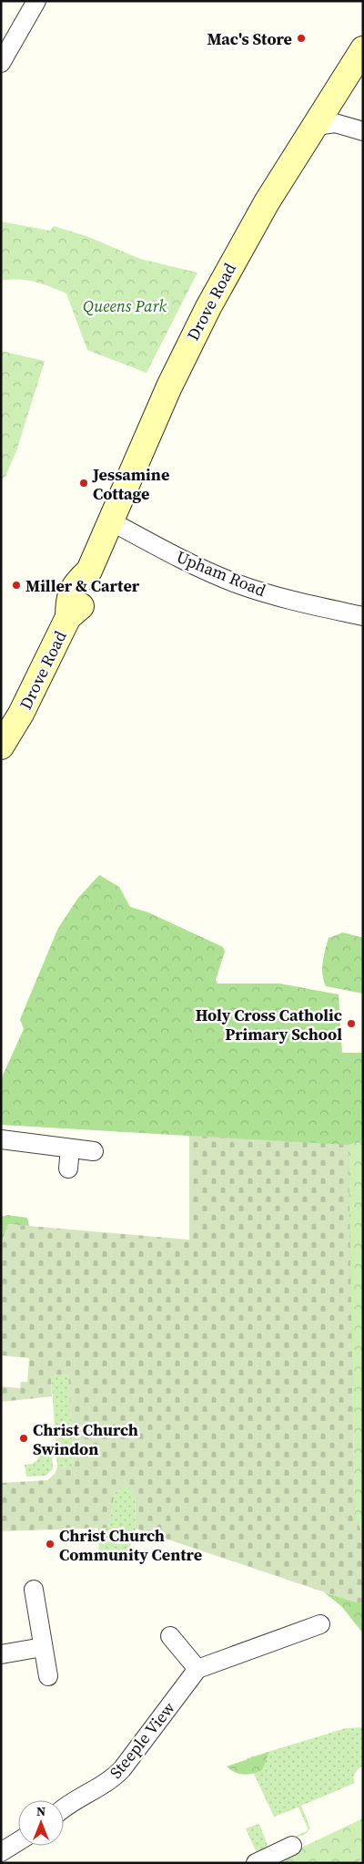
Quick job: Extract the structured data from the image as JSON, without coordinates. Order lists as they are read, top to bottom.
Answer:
{
  "streets": {
    "main road": ["Drove Road"],
    "street": ["Upham Road", "Steeple View"]
  },
  "crossings": [
    ["Drove Road", "Upham Road"]
  ],
  "parks": ["Queens Park"],
  "places": [
    "Mac's Store",
    "Jessamine Cottage",
    "Miller & Carter",
    "Holy Cross Catholic Primary School",
    "Christ Church Swindon",
    "Christ Church Community Centre"
  ],
  "north": "top"
}
